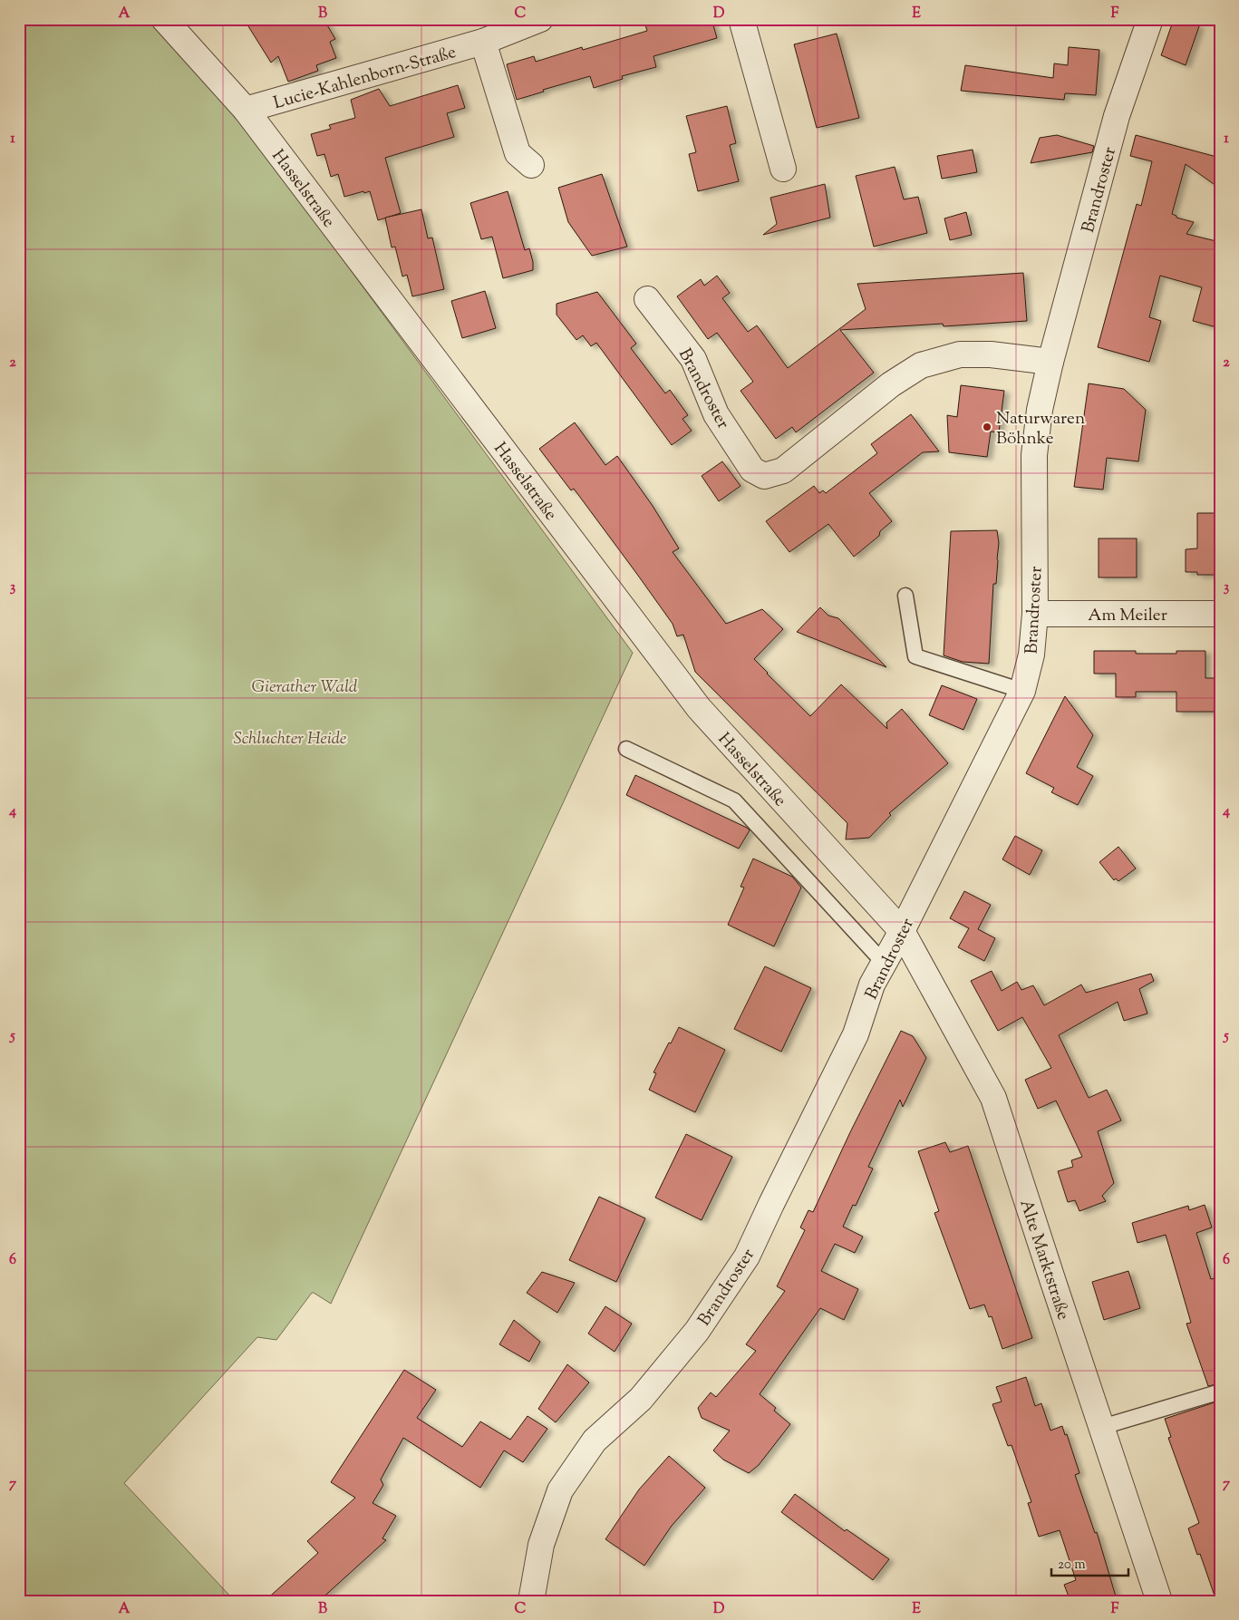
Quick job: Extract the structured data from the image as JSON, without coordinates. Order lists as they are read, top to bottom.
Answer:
{
  "streets": {
    "street": [
      "Lucie-Kahlenborn-Straße",
      "Hasselstraße",
      "Brandroster",
      "Am Meiler",
      "Alte Marktstraße"
    ]
  },
  "crossings": [
    ["Lucie-Kahlenborn-Straße", "Hasselstraße"],
    ["Hasselstraße", "Brandroster"],
    ["Hasselstraße", "Alte Marktstraße"],
    ["Brandroster", "Am Meiler"],
    ["Brandroster", "Alte Marktstraße"]
  ],
  "parks": ["Gierather Wald", "Schluchter Heide"],
  "places": ["Naturwaren Böhnke"],
  "scale_bar": "20 m",
  "grid": {
    "columns": [
      "A",
      "B",
      "C",
      "D",
      "E",
      "F"
    ],
    "rows": [
      "1",
      "2",
      "3",
      "4",
      "5",
      "6",
      "7"
    ]
  }
}
